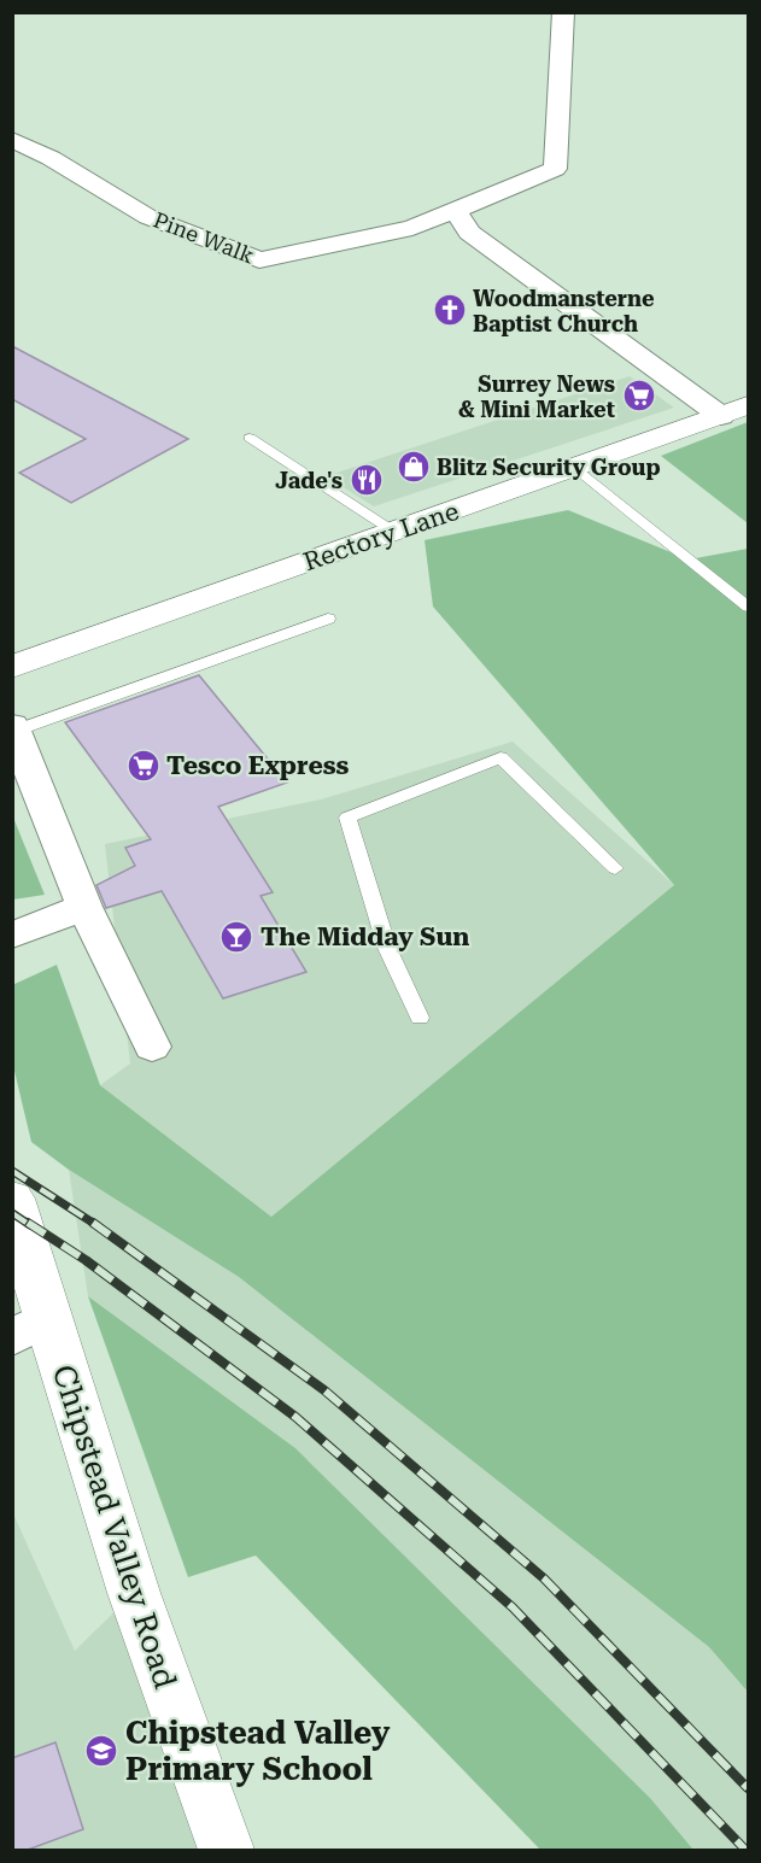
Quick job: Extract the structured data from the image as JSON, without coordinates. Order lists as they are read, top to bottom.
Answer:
{
  "streets": {
    "main road": ["Rectory Lane", "Chipstead Valley Road"],
    "street": ["Pine Walk"]
  },
  "places": {
    "church": ["Woodmansterne Baptist Church"],
    "supermarket": ["Surrey News & Mini Market", "Tesco Express"],
    "shop": ["Blitz Security Group"],
    "restaurant": ["Jade's"],
    "bar": ["The Midday Sun"],
    "school or university": ["Chipstead Valley Primary School"]
  }
}
